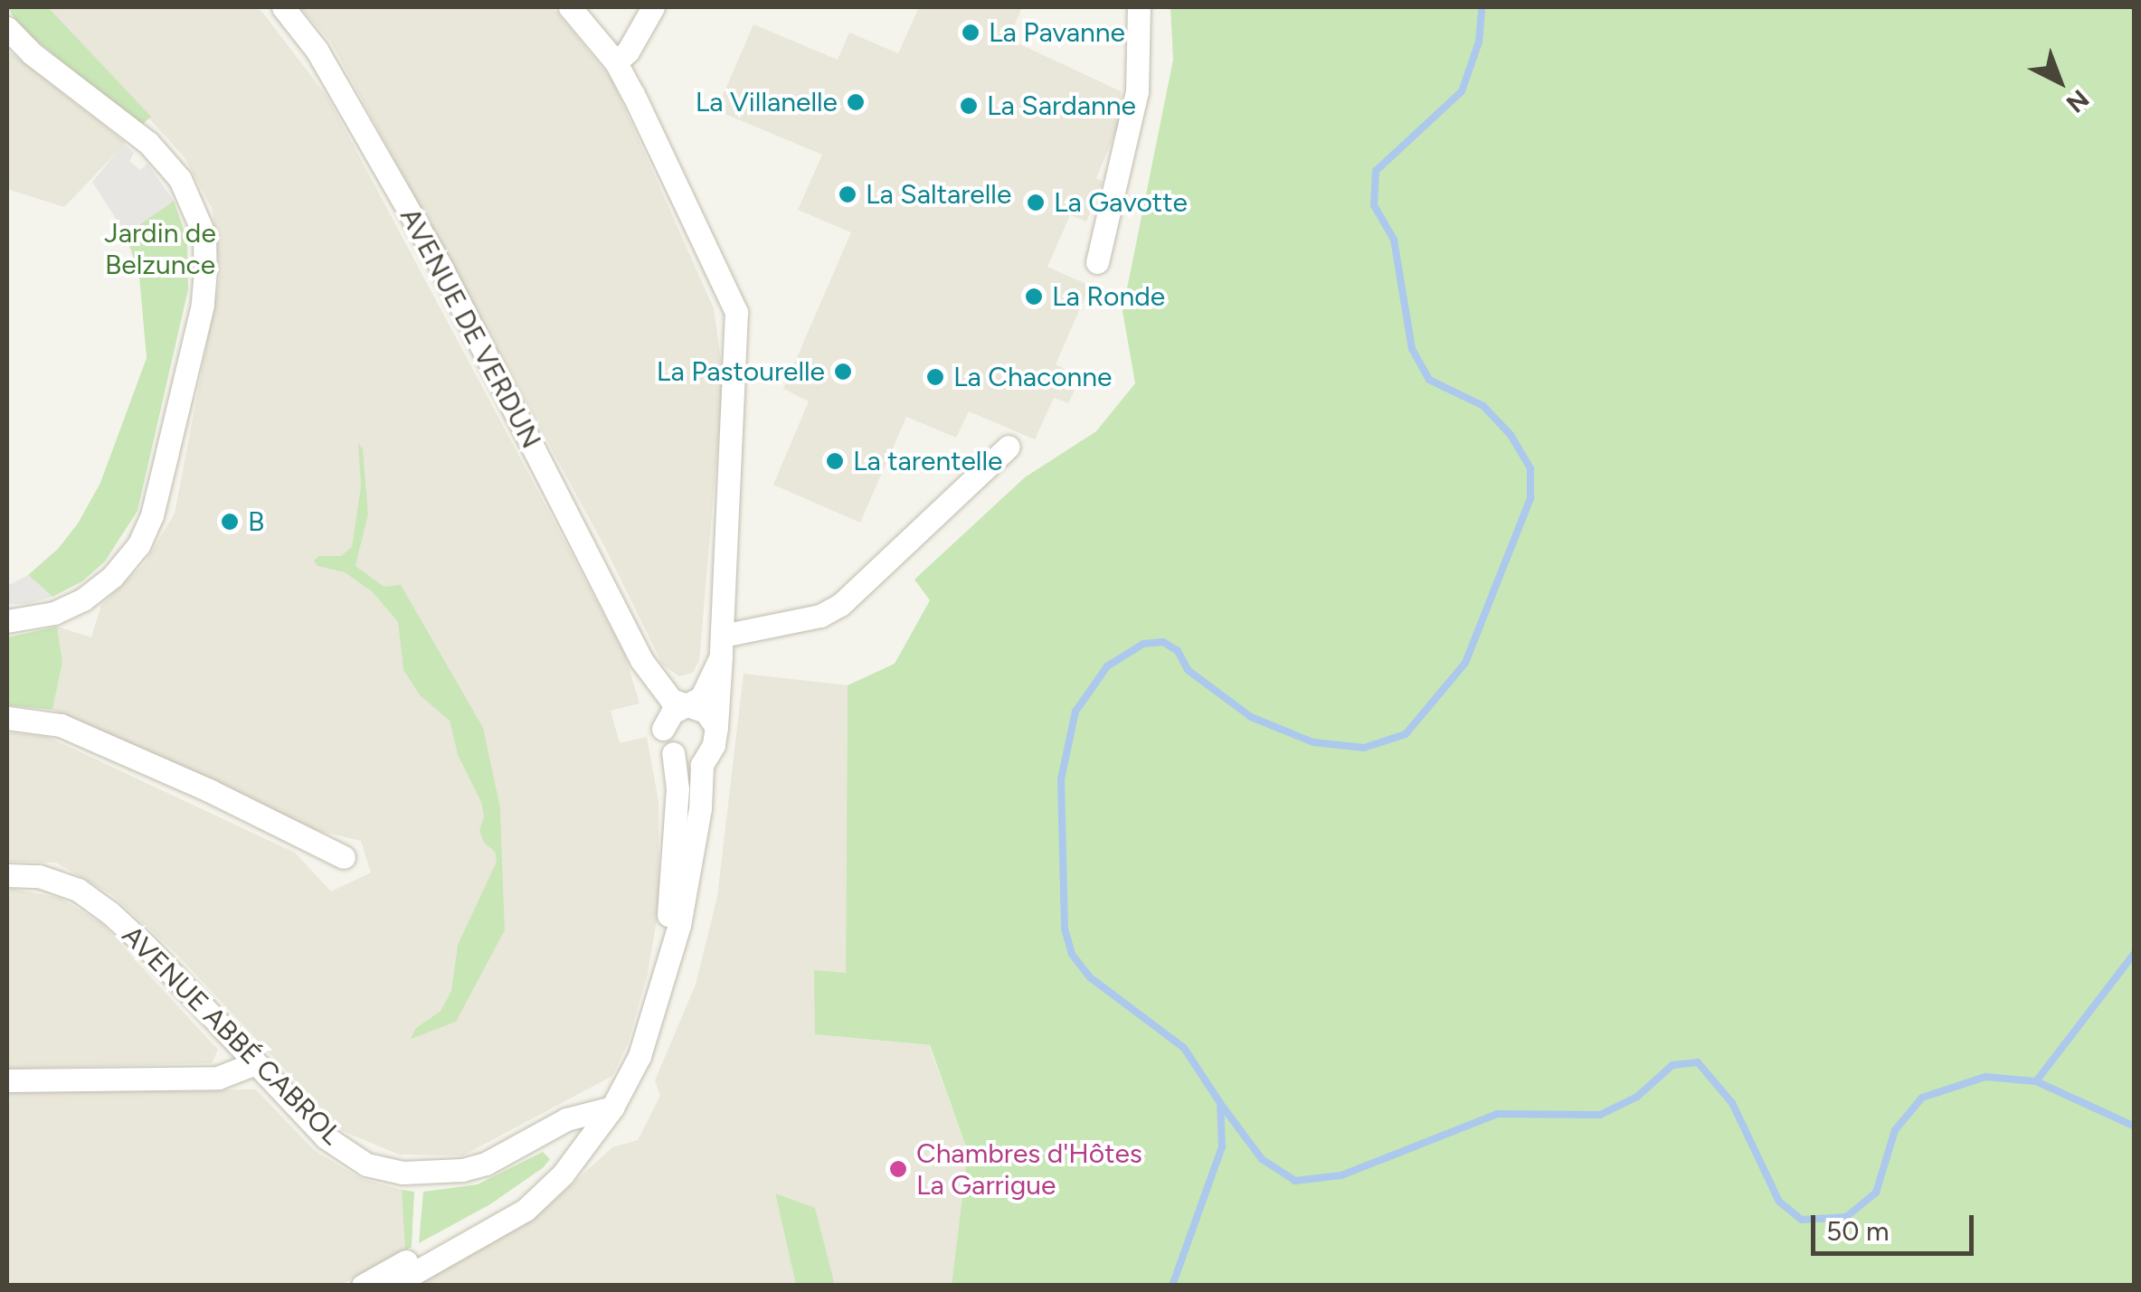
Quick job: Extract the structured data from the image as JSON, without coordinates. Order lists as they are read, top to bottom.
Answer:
{
  "streets": {
    "street": ["AVENUE DE VERDUN", "AVENUE ABBÉ CABROL"]
  },
  "parks": ["Jardin de Belzunce"],
  "places": [
    "La Pavanne",
    "La Villanelle",
    "La Sardanne",
    "La Saltarelle",
    "La Gavotte",
    "La Ronde",
    "La Pastourelle",
    "La Chaconne",
    "La tarentelle",
    "B",
    "Chambres d'Hôtes La Garrigue"
  ],
  "scale_bar": "50 m",
  "north": "bottom right"
}
